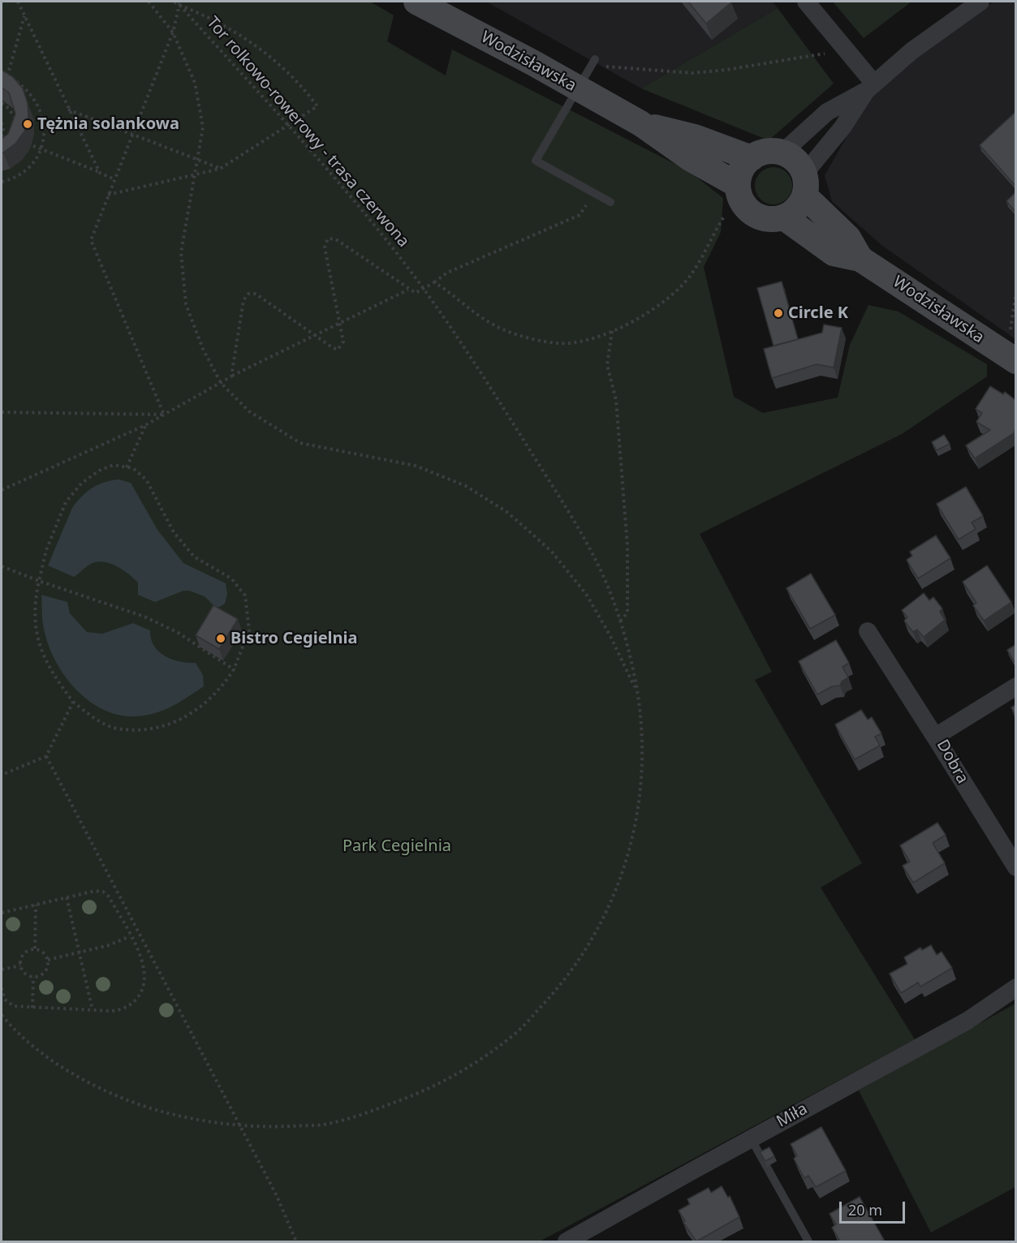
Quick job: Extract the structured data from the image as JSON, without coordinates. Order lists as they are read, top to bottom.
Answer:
{
  "streets": {
    "street": ["Wodzisławska", "Dobra", "Miła"],
    "path": ["Tor rolkowo-rowerowy - trasa czerwona"]
  },
  "parks": ["Park Cegielnia"],
  "places": ["Tężnia solankowa", "Circle K", "Bistro Cegielnia"],
  "scale_bar": "20 m"
}
